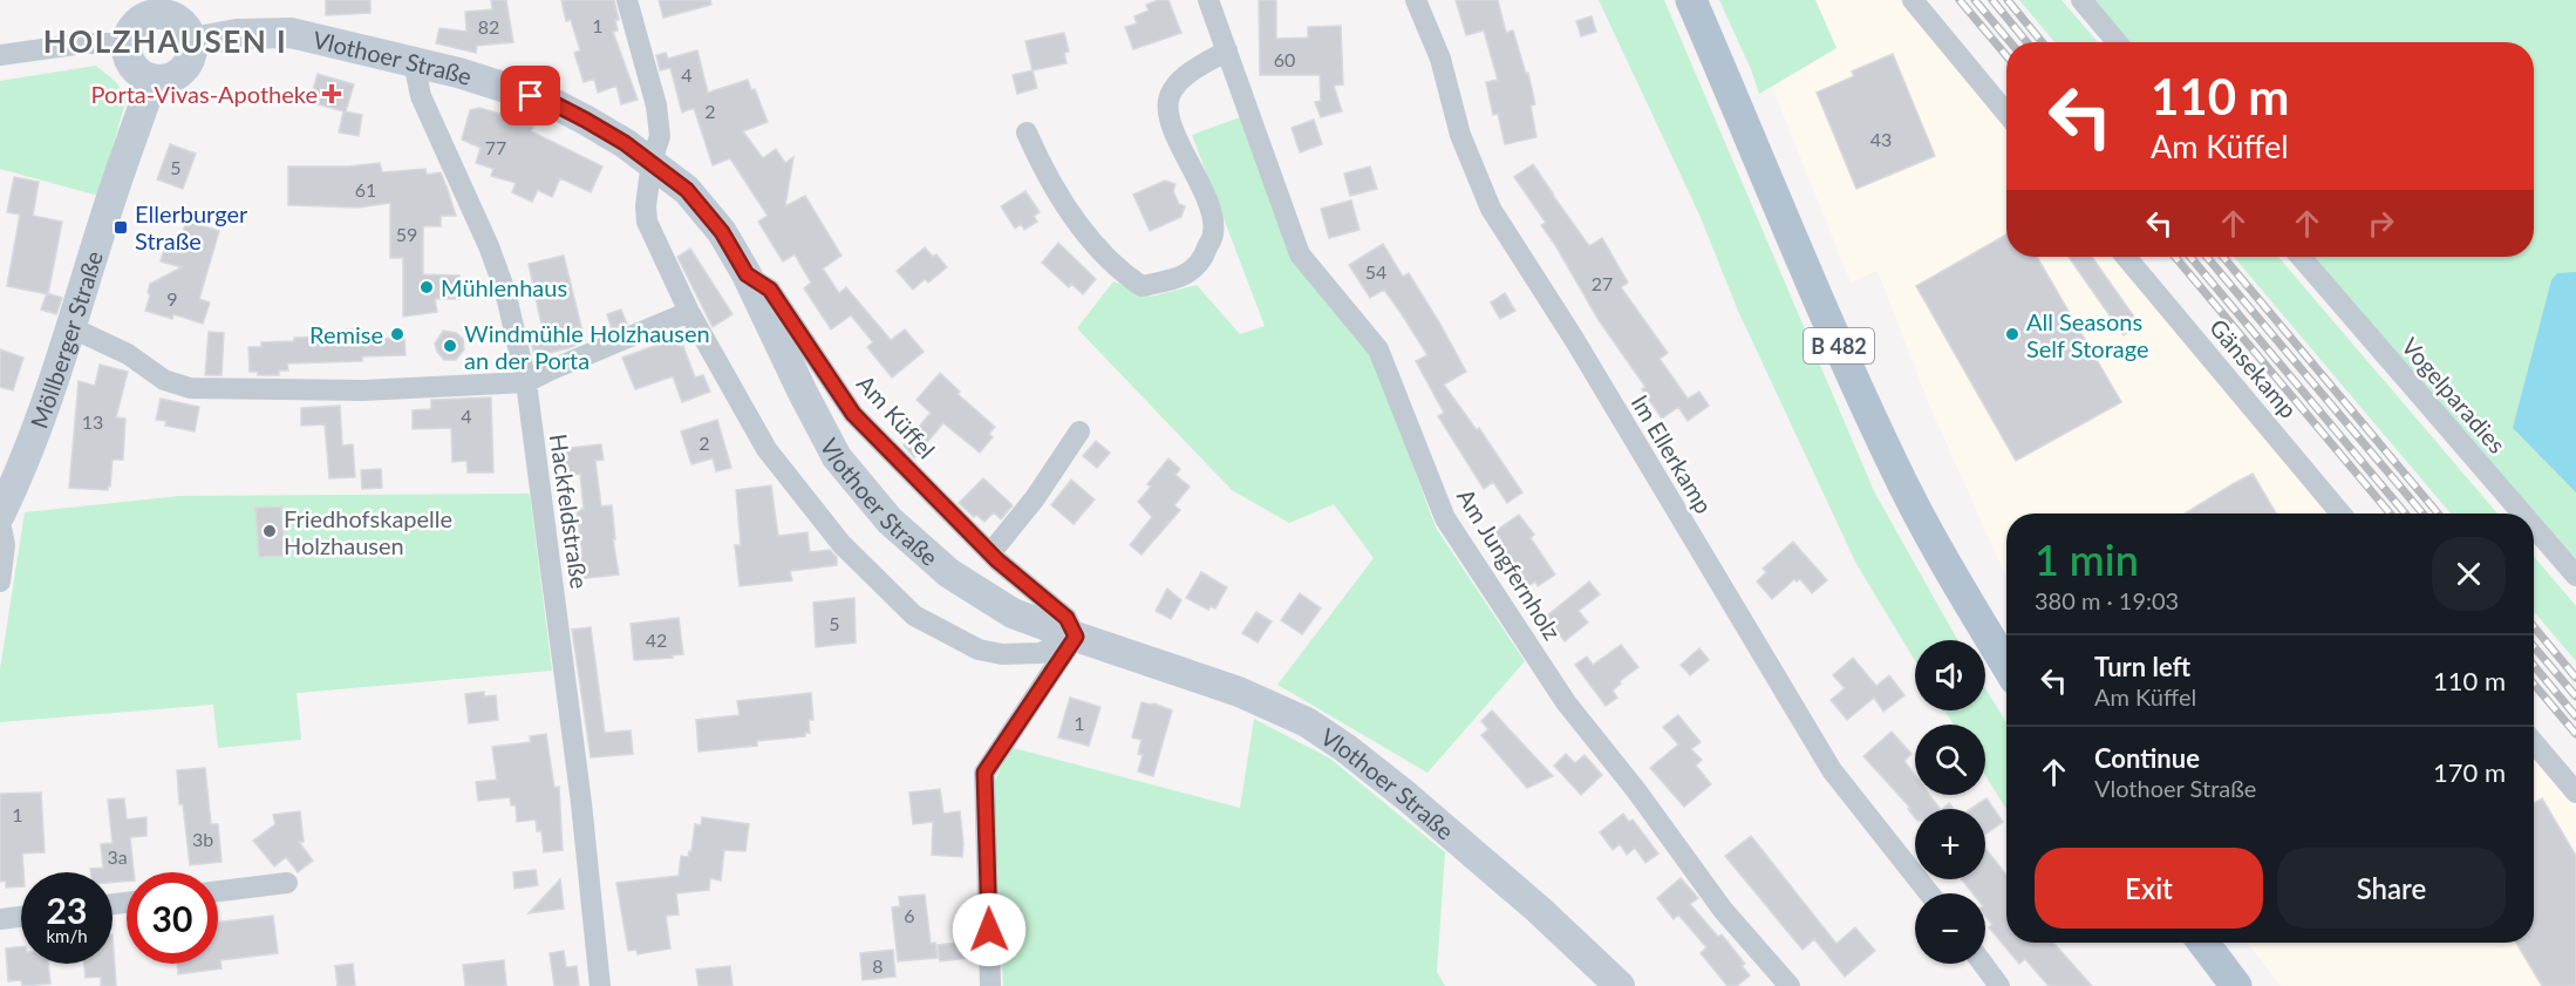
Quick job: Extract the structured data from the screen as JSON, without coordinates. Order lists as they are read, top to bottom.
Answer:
{
  "streets": {
    "main road": ["B 482"],
    "street": [
      "Vlothoer Straße",
      "Möllberger Straße",
      "Gänsekamp",
      "Vogelparadies",
      "Am Küffel",
      "Im Ellerkamp",
      "Hackfeldstraße",
      "Am Jungfernholz"
    ]
  },
  "crossings": [
    ["Vlothoer Straße", "Möllberger Straße"],
    ["Vlothoer Straße", "Am Küffel"],
    ["Vlothoer Straße", "Hackfeldstraße"]
  ],
  "districts": ["HOLZHAUSEN I"],
  "places": {
    "health": ["Porta-Vivas-Apotheke"],
    "transit": ["Ellerburger Straße"],
    "other": [
      "Mühlenhaus",
      "Remise",
      "All Seasons Self Storage",
      "Windmühle Holzhausen an der Porta",
      "Friedhofskapelle Holzhausen"
    ]
  },
  "house_numbers": [
    "1",
    "82",
    "60",
    "4",
    "2",
    "43",
    "77",
    "5",
    "61",
    "59",
    "54",
    "27",
    "9",
    "4",
    "13",
    "2",
    "5",
    "42",
    "1",
    "1",
    "3b",
    "3a",
    "6",
    "8"
  ],
  "page": {
    "turn": ["110 m", "Am Küffel"],
    "heading": ["1 min", "380 m · 19:03"],
    "list": [
      {
        "name": "Turn left",
        "note": "Am Küffel",
        "value": "110 m"
      },
      {
        "name": "Continue",
        "note": "Vlothoer Straße",
        "value": "170 m"
      }
    ],
    "map_buttons": ["+", "−"],
    "buttons": ["Exit", "Share"],
    "speed": "23 km/h",
    "limit": "30"
  }
}
